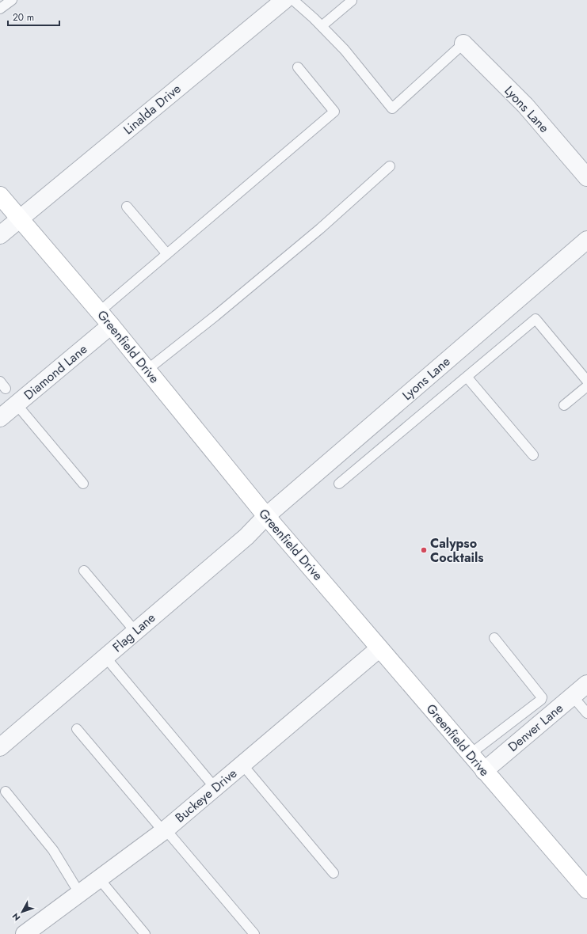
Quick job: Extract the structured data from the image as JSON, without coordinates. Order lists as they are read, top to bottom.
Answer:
{
  "streets": {
    "main road": ["Greenfield Drive"],
    "street": [
      "Linalda Drive",
      "Lyons Lane",
      "Diamond Lane",
      "Flag Lane",
      "Denver Lane",
      "Buckeye Drive"
    ]
  },
  "crossings": [
    ["Linalda Drive", "Greenfield Drive"],
    ["Lyons Lane", "Greenfield Drive"],
    ["Lyons Lane", "Flag Lane"],
    ["Greenfield Drive", "Diamond Lane"],
    ["Greenfield Drive", "Flag Lane"],
    ["Greenfield Drive", "Denver Lane"],
    ["Greenfield Drive", "Buckeye Drive"]
  ],
  "places": ["Calypso Cocktails"],
  "scale_bar": "20 m",
  "north": "bottom left"
}
